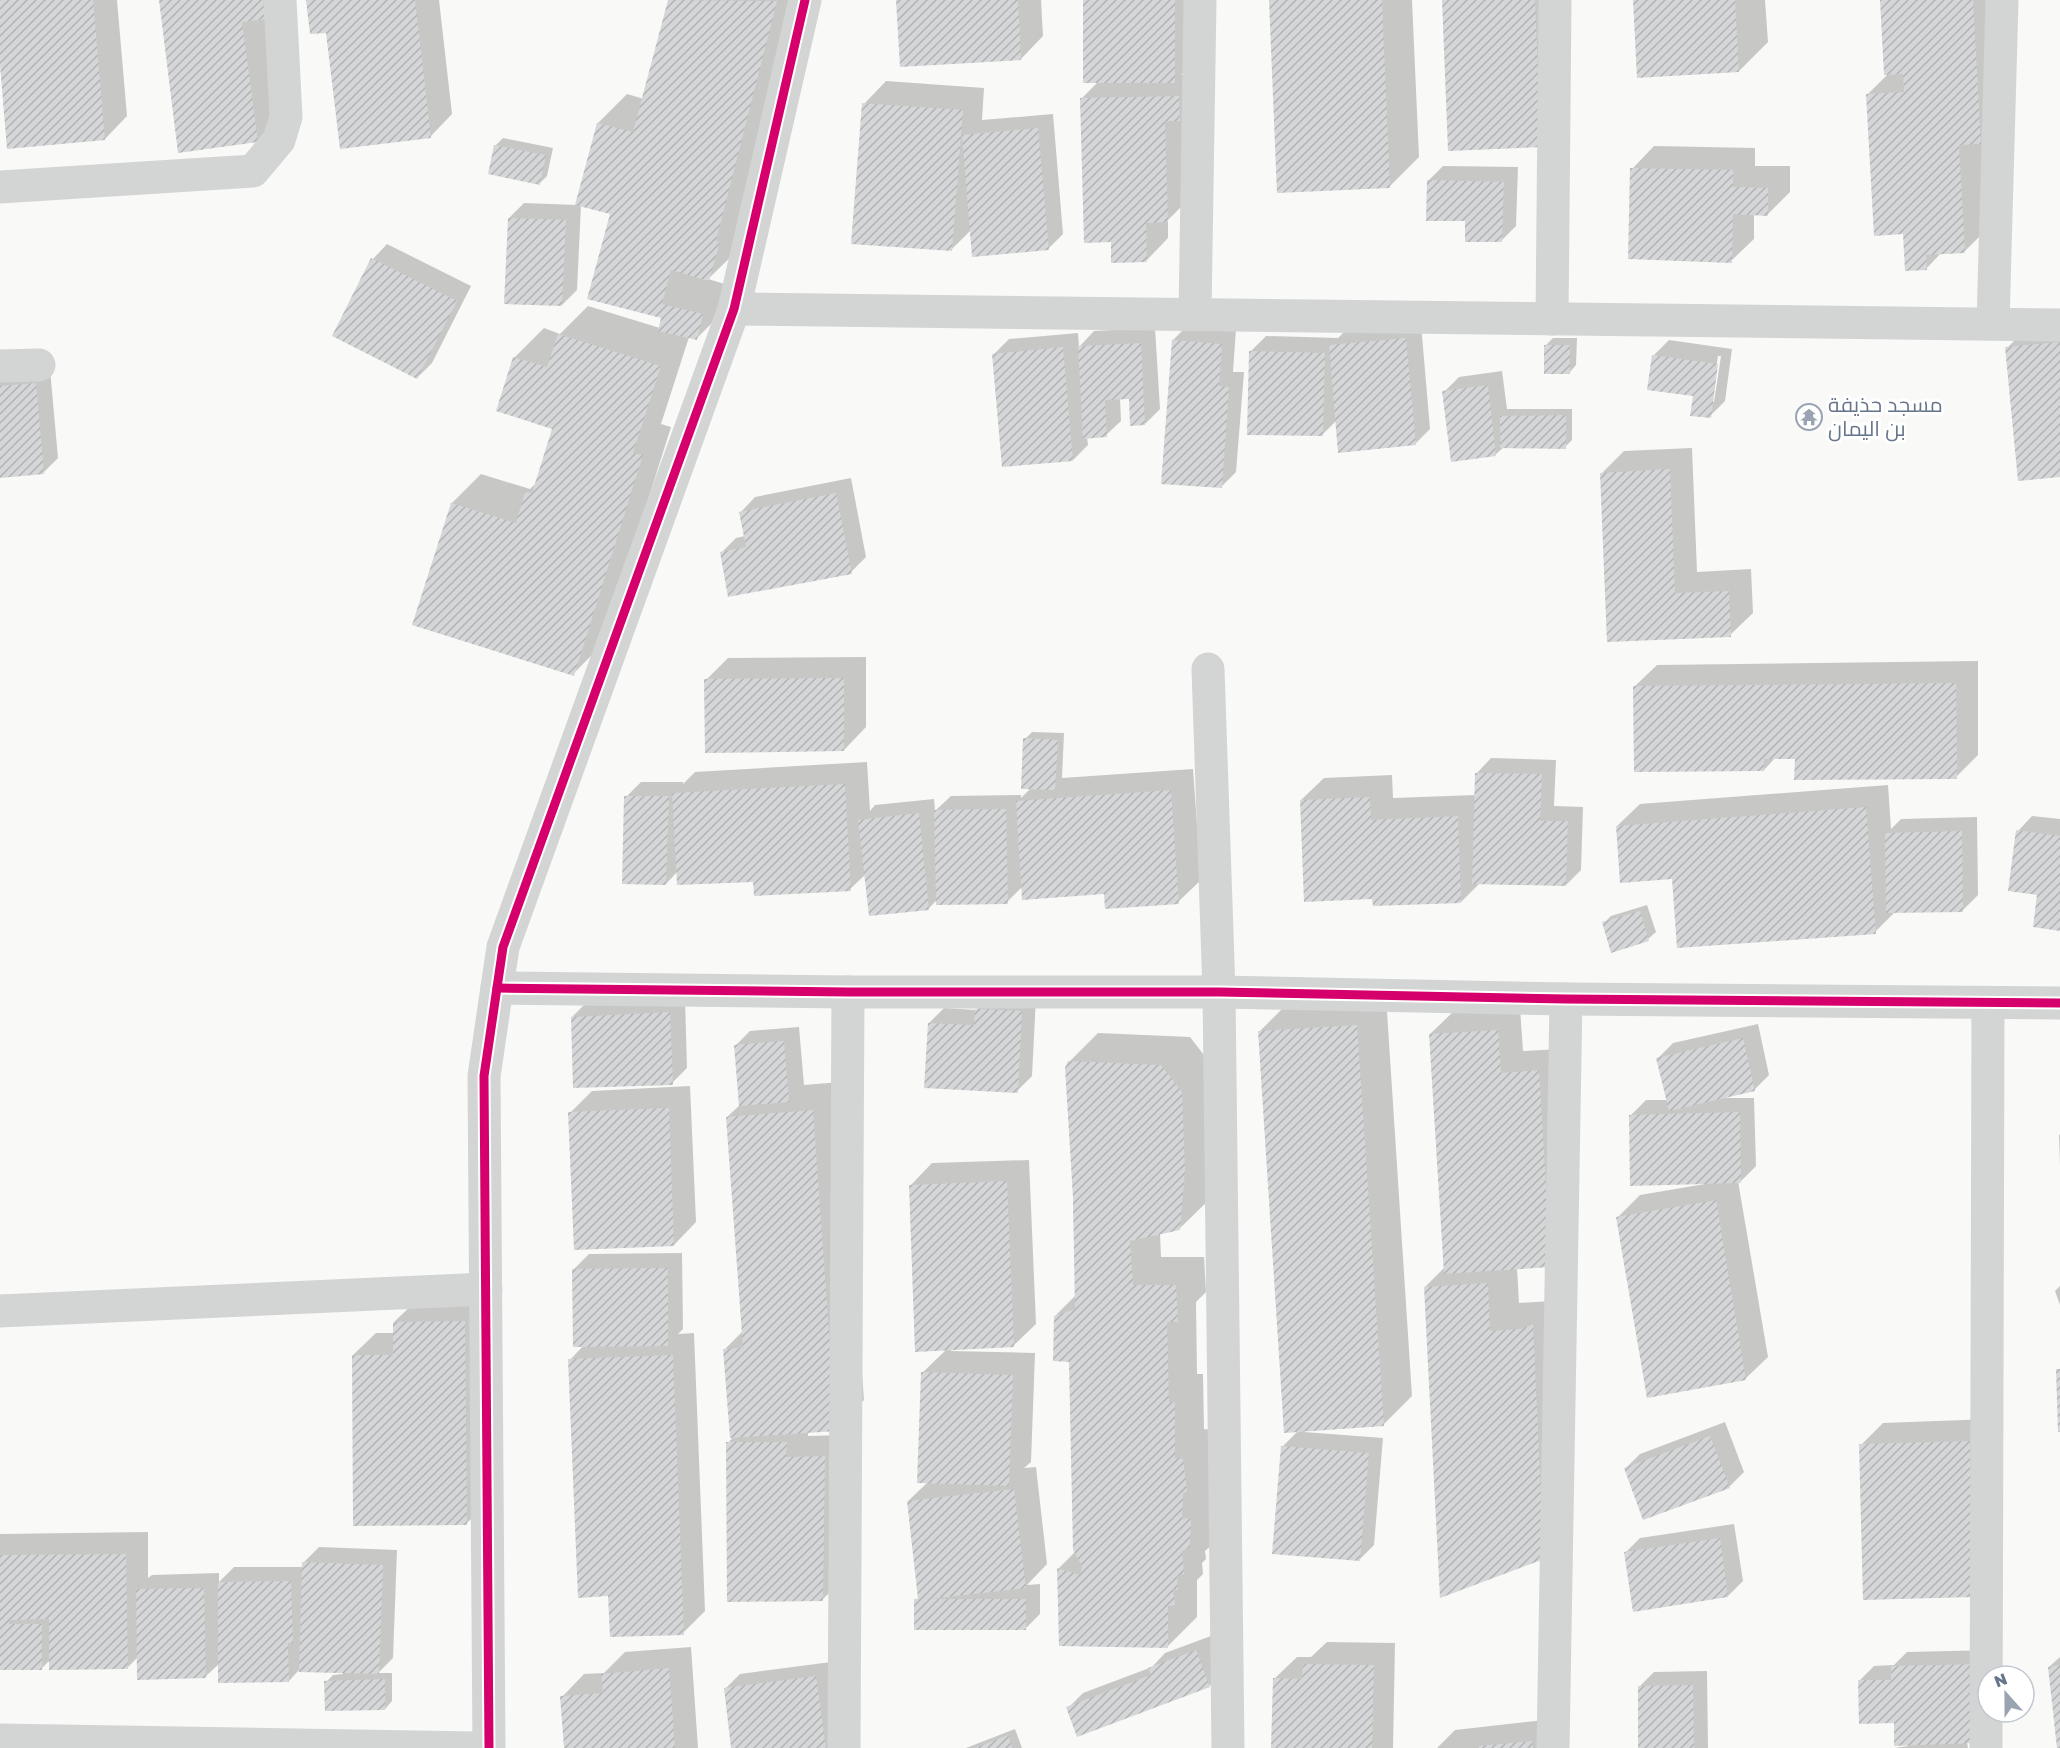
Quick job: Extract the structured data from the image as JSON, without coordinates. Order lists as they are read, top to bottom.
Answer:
{
  "places": {
    "temple": ["مسجد حذيفة بن اليمان"]
  },
  "north": "top"
}
